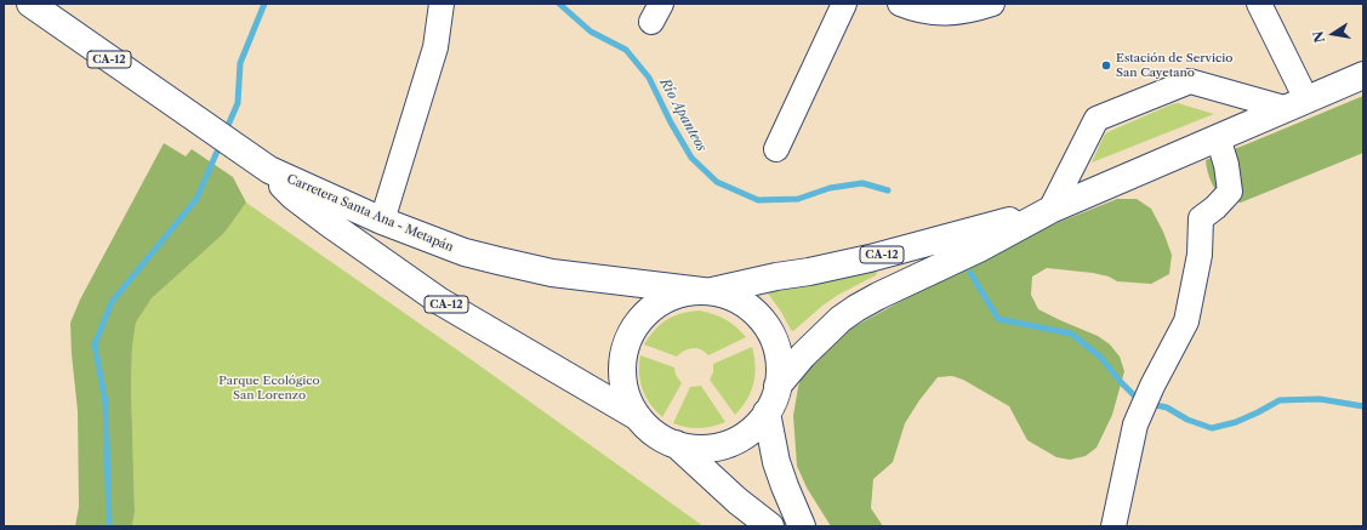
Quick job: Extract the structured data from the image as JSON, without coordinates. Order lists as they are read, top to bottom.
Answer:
{
  "streets": {
    "main road": ["CA-12", "Carretera Santa Ana - Metapán"]
  },
  "crossings": [
    ["CA-12", "Carretera Santa Ana - Metapán"]
  ],
  "water": ["Río Apanteos"],
  "parks": ["Parque Ecológico San Lorenzo"],
  "places": ["Estación de Servicio San Cayetano"],
  "north": "left"
}
